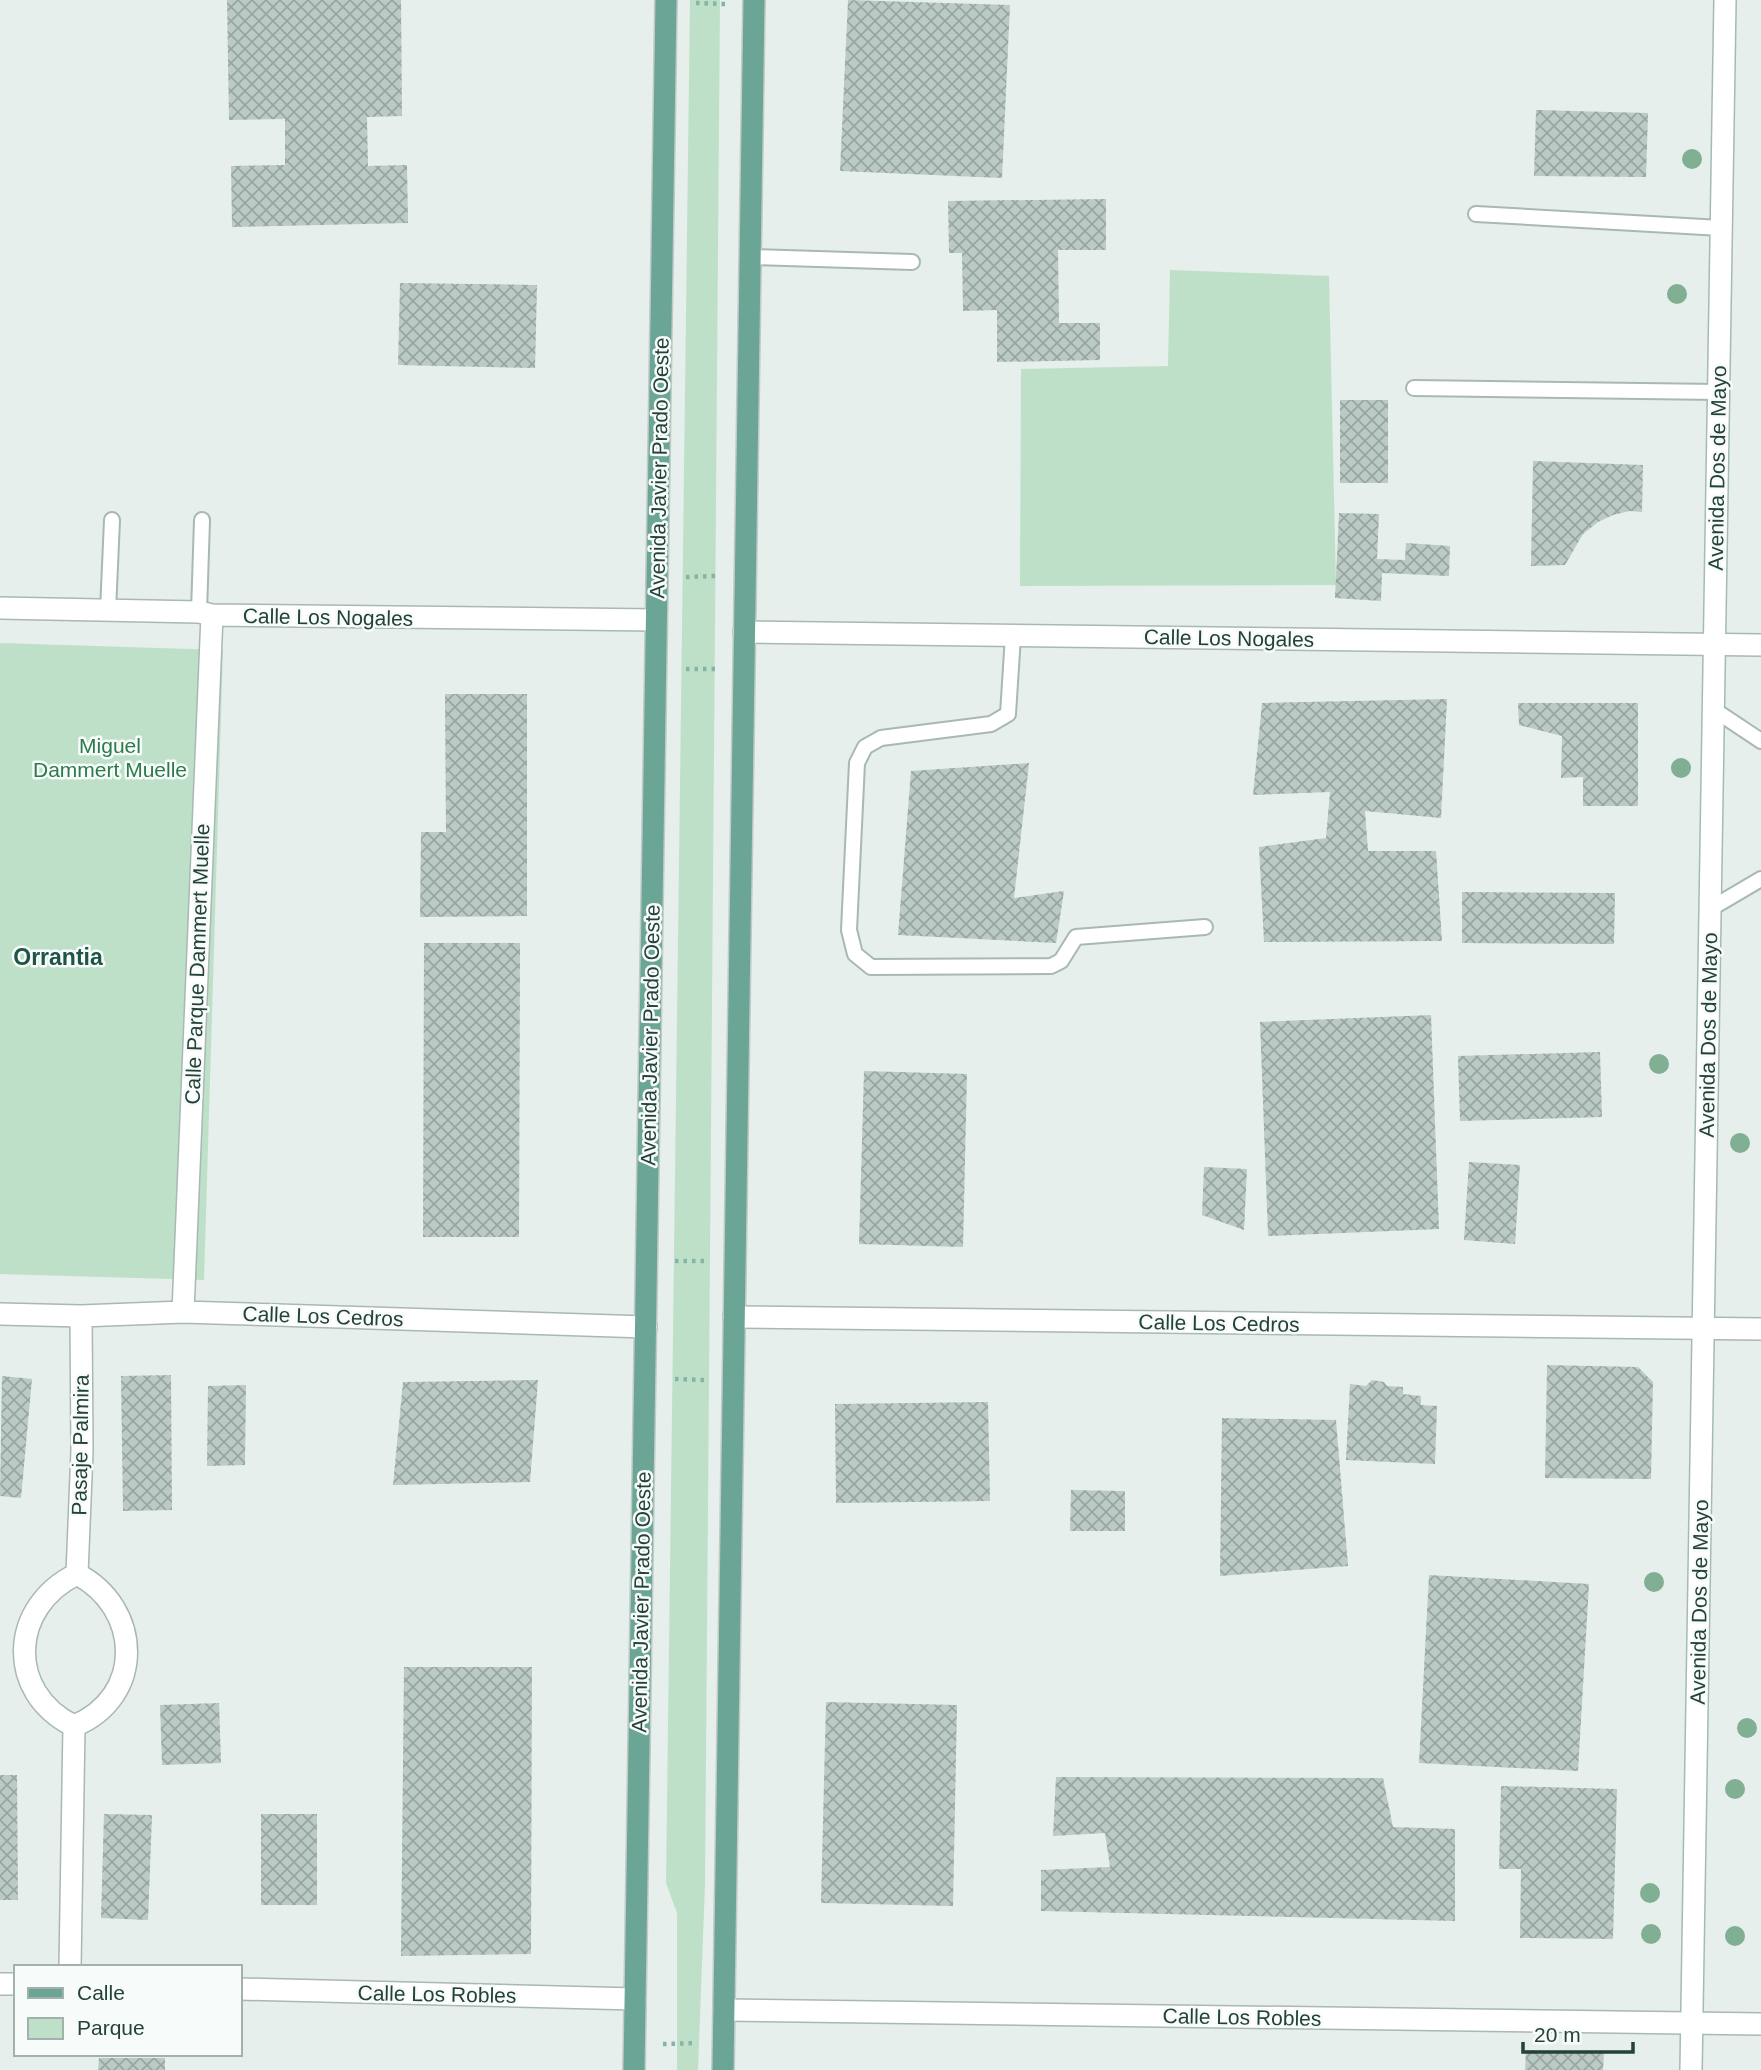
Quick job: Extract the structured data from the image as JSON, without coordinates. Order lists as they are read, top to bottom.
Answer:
{
  "streets": {
    "main road": ["Avenida Javier Prado Oeste"],
    "street": [
      "Avenida Dos de Mayo",
      "Calle Los Nogales",
      "Calle Parque Dammert Muelle",
      "Calle Los Cedros",
      "Pasaje Palmira",
      "Calle Los Robles"
    ]
  },
  "crossings": [
    ["Avenida Javier Prado Oeste", "Calle Los Nogales"],
    ["Avenida Javier Prado Oeste", "Calle Los Cedros"],
    ["Avenida Javier Prado Oeste", "Calle Los Robles"],
    ["Avenida Dos de Mayo", "Calle Los Nogales"],
    ["Avenida Dos de Mayo", "Calle Los Cedros"],
    ["Avenida Dos de Mayo", "Calle Los Robles"],
    ["Calle Los Nogales", "Calle Parque Dammert Muelle"],
    ["Calle Parque Dammert Muelle", "Calle Los Cedros"],
    ["Calle Los Cedros", "Pasaje Palmira"]
  ],
  "districts": ["Orrantia"],
  "parks": ["Miguel Dammert Muelle"],
  "legend": ["Calle", "Parque"],
  "scale_bar": "20 m"
}
